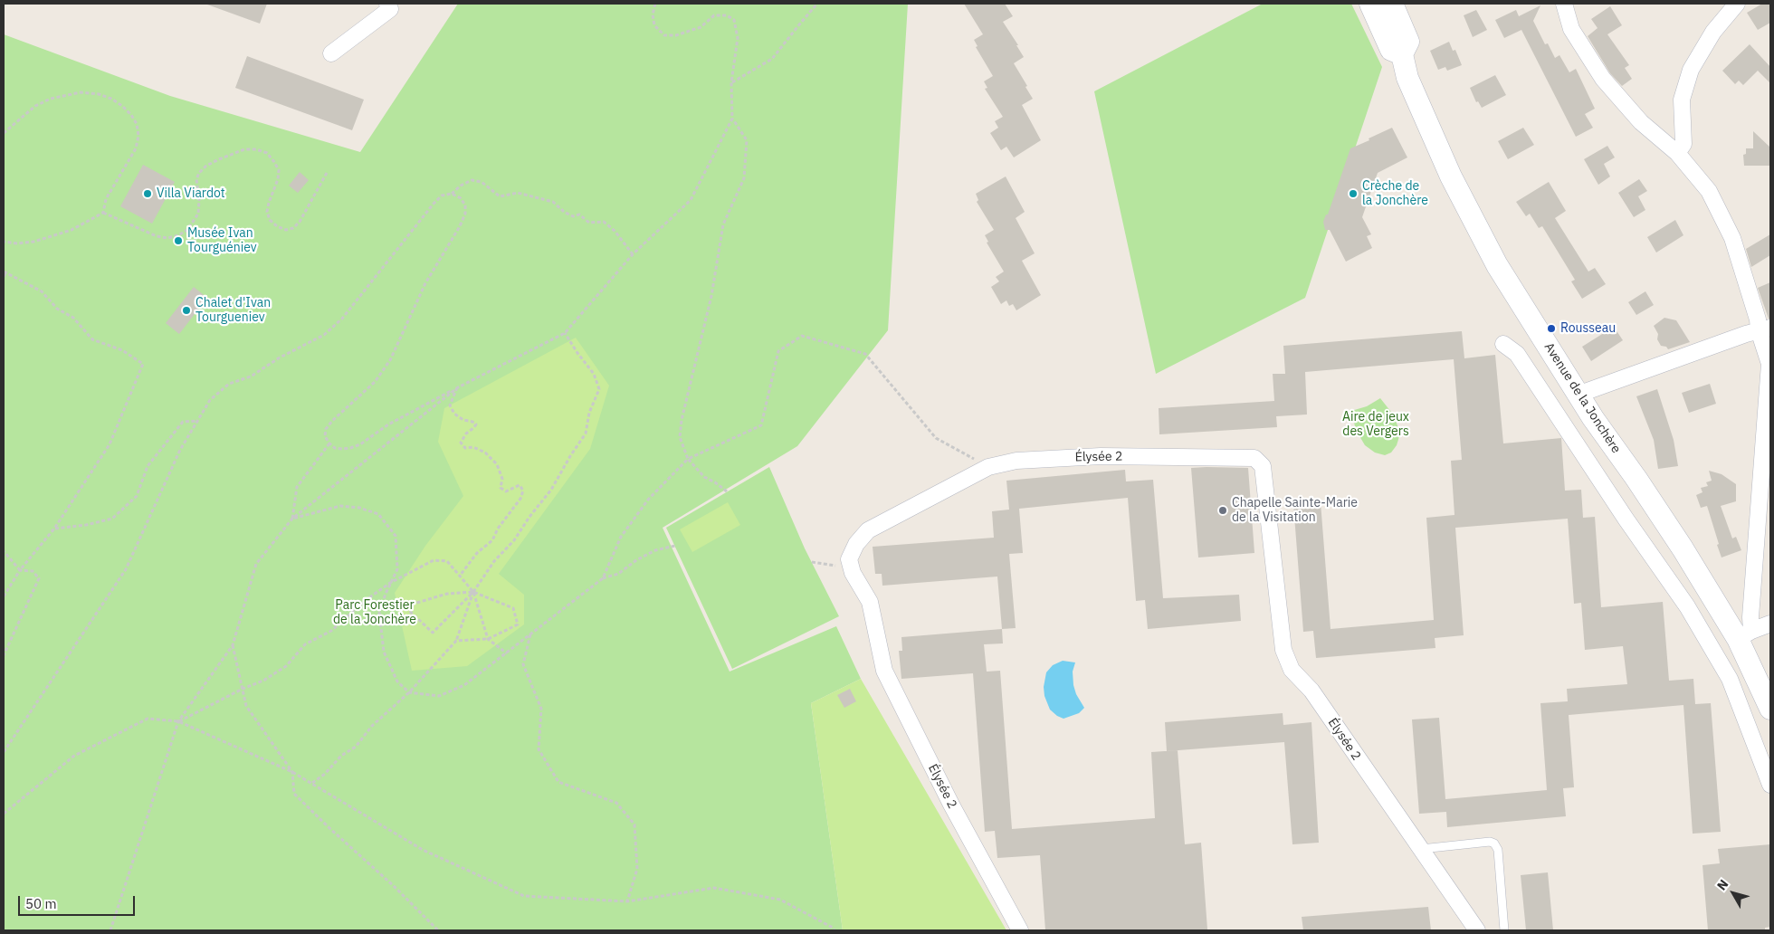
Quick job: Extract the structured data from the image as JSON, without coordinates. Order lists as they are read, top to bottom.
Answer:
{
  "streets": {
    "street": ["Avenue de la Jonchère", "Élysée 2"]
  },
  "parks": ["Aire de jeux des Vergers", "Parc Forestier de la Jonchère"],
  "places": [
    "Villa Viardot",
    "Crèche de la Jonchère",
    "Musée Ivan Tourguéniev",
    "Chalet d'Ivan Tourgueniev",
    "Rousseau",
    "Chapelle Sainte-Marie de la Visitation"
  ],
  "scale_bar": "50 m",
  "north": "top left"
}
